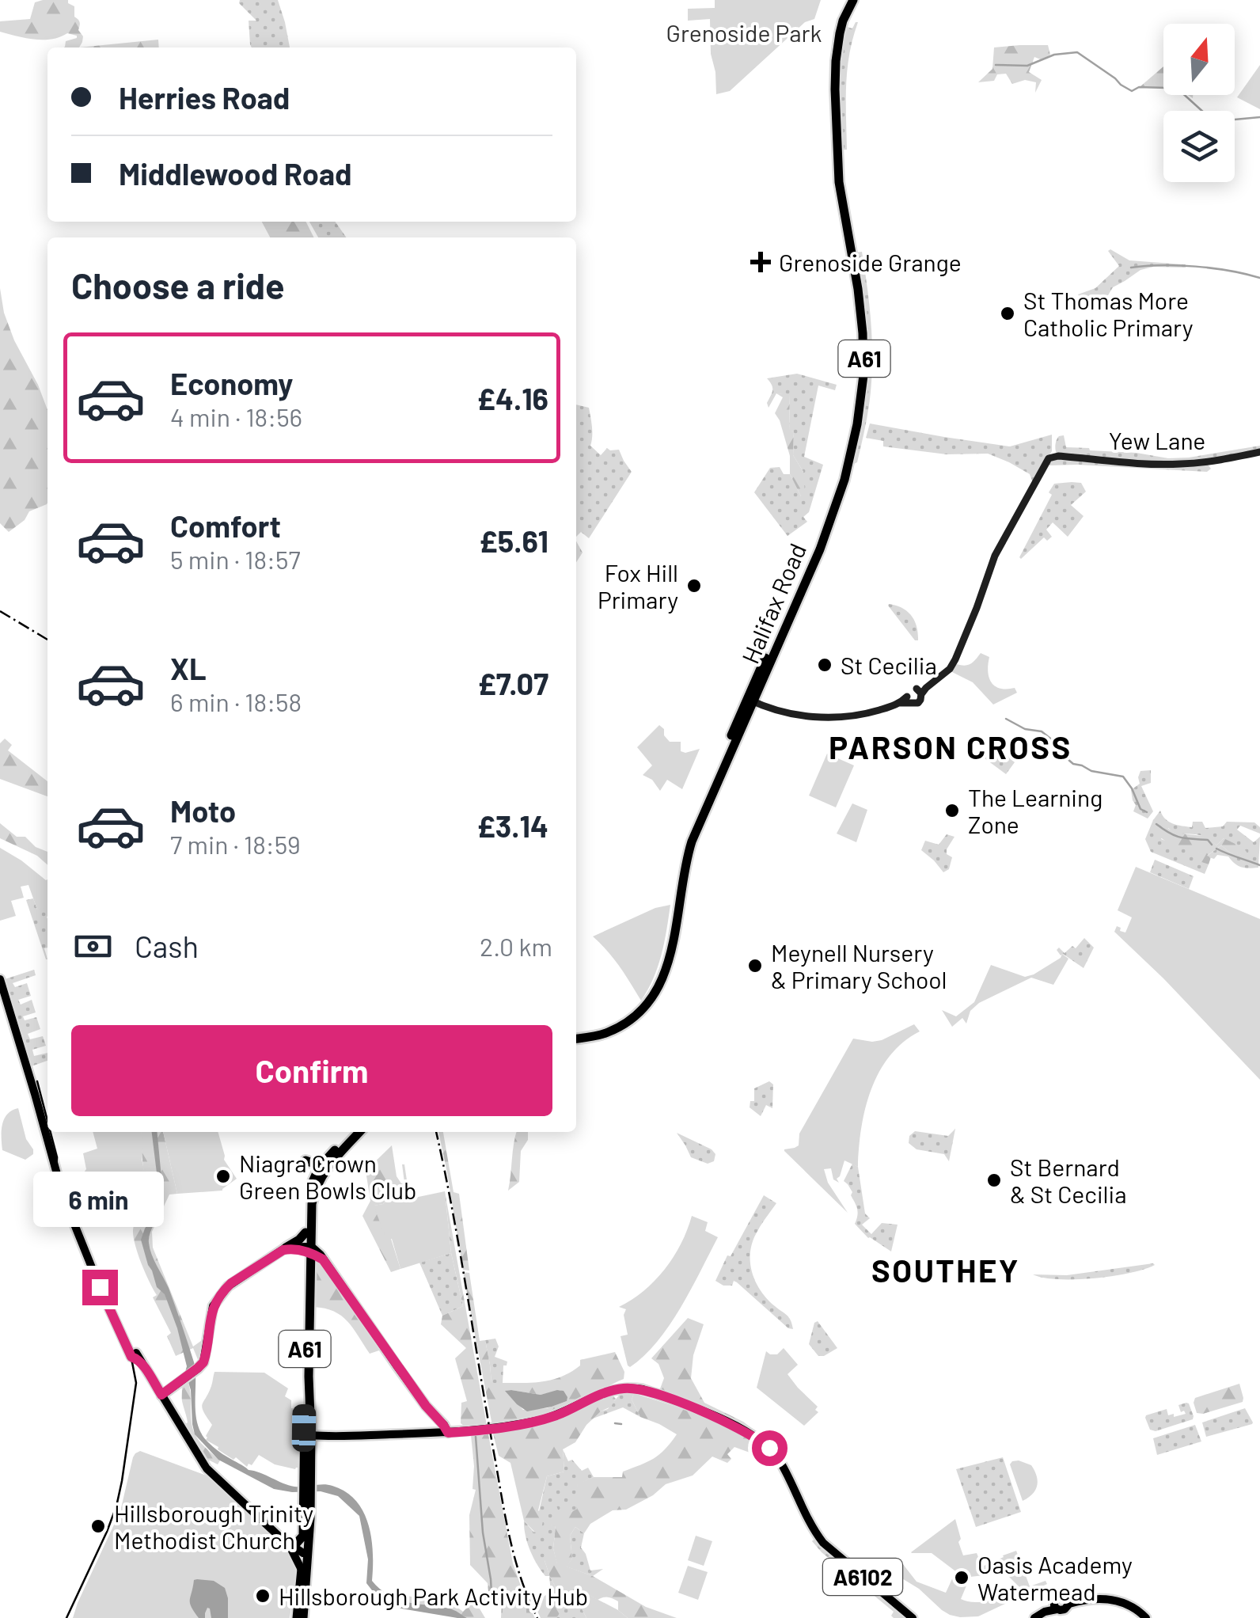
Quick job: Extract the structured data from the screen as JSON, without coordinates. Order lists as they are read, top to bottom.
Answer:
{
  "streets": {
    "highway": ["A61", "Halifax Road"],
    "main road": ["Yew Lane", "A6102"]
  },
  "crossings": [
    ["A61", "A6102"]
  ],
  "districts": ["PARSON CROSS", "SOUTHEY"],
  "parks": ["Grenoside Park"],
  "places": {
    "health": ["Grenoside Grange"],
    "other": [
      "St Thomas More Catholic Primary",
      "Fox Hill Primary",
      "St Cecilia",
      "The Learning Zone",
      "Meynell Nursery & Primary School",
      "Niagra Crown Green Bowls Club",
      "St Bernard & St Cecilia",
      "Hillsborough Trinity Methodist Church",
      "Oasis Academy Watermead",
      "Hillsborough Park Activity Hub"
    ]
  },
  "north": "top",
  "page": {
    "banner": ["Herries Road", "Middlewood Road"],
    "heading": "Choose a ride",
    "list": [
      {
        "name": "Economy",
        "note": "4 min · 18:56",
        "value": "£4.16"
      },
      {
        "name": "Comfort",
        "note": "5 min · 18:57",
        "value": "£5.61"
      },
      {
        "name": "XL",
        "note": "6 min · 18:58",
        "value": "£7.07"
      },
      {
        "name": "Moto",
        "note": "7 min · 18:59",
        "value": "£3.14"
      }
    ],
    "pay": ["Cash", "2.0 km"],
    "buttons": "Confirm",
    "bubble": "6 min"
  }
}
